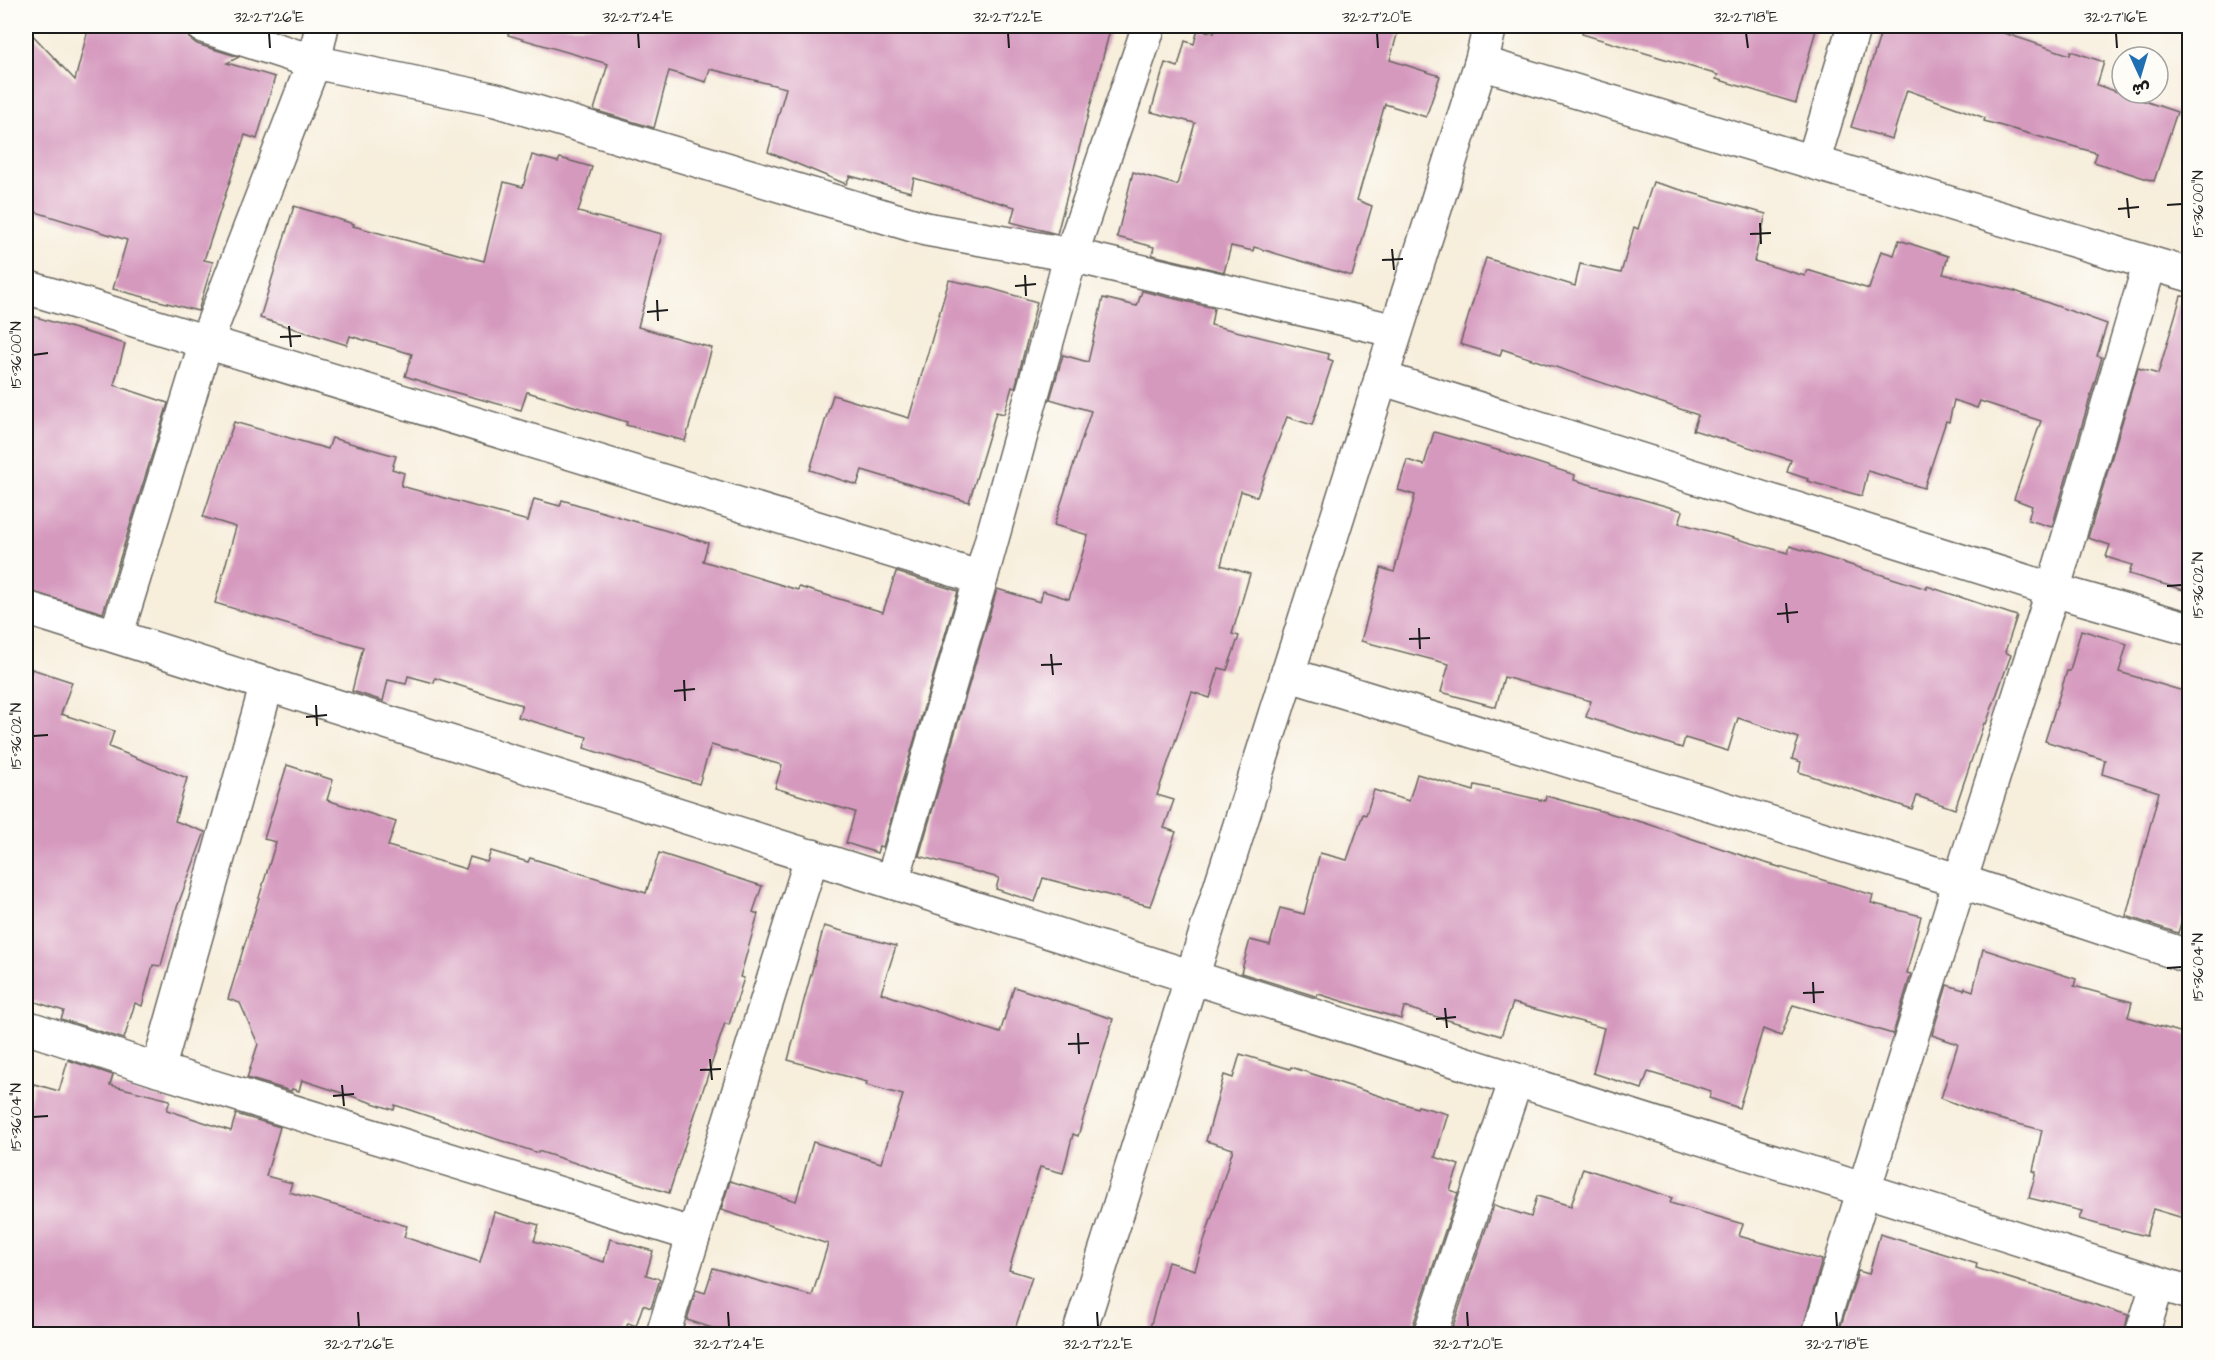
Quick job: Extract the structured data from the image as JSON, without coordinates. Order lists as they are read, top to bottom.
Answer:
{
  "north": "bottom",
  "coordinates": [
    "32°27'26\"E",
    "32°27'24\"E",
    "32°27'22\"E",
    "32°27'20\"E",
    "32°27'18\"E",
    "32°27'16\"E",
    "15°36'00\"N",
    "15°36'02\"N",
    "15°36'04\"N"
  ]
}
